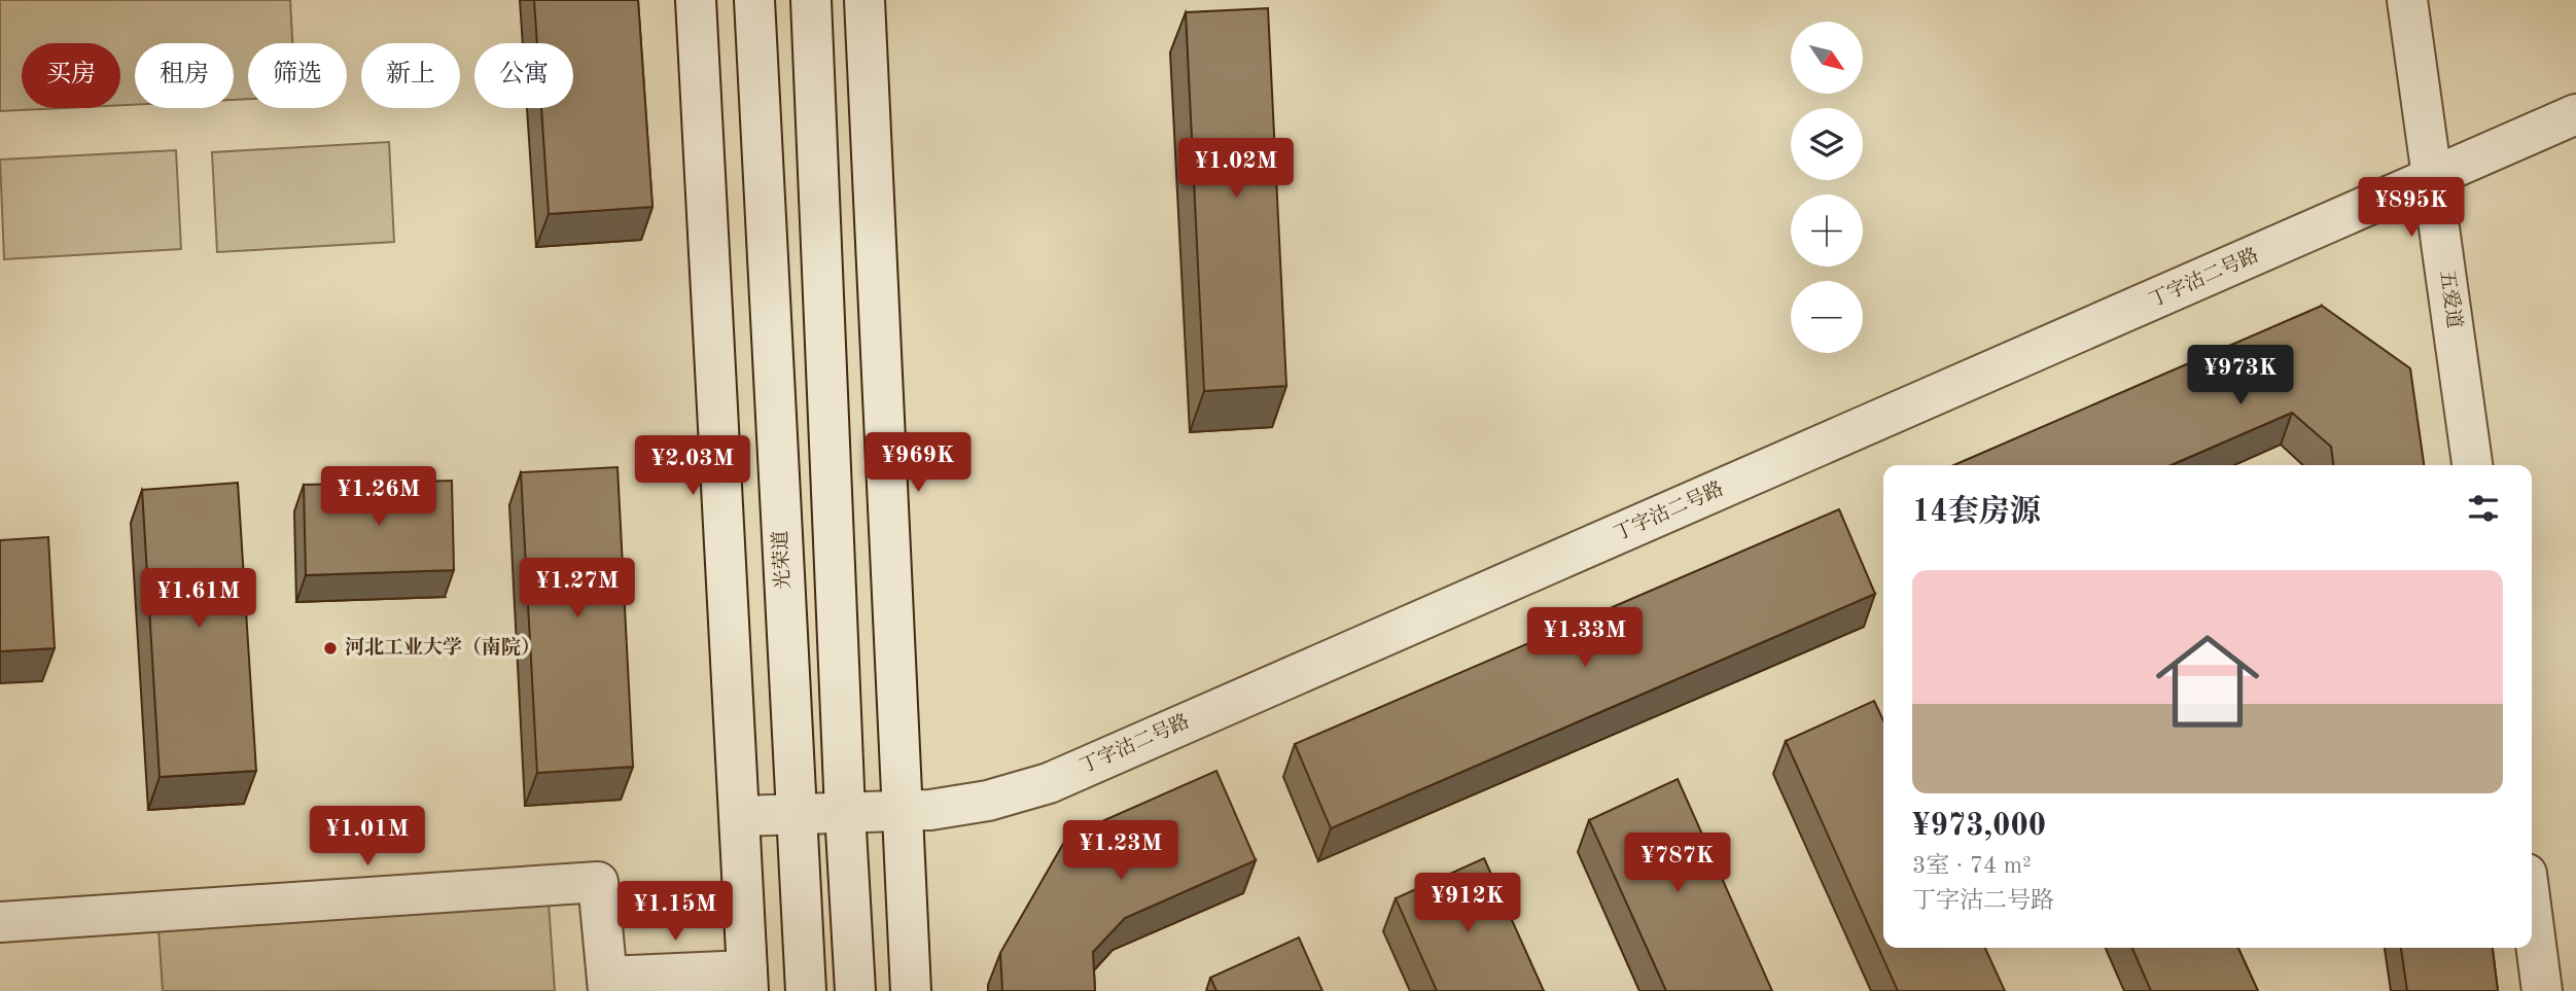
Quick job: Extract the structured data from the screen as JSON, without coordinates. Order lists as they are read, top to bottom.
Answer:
{
  "streets": {
    "main road": ["丁字沽二号路", "五爱道", "光荣道"]
  },
  "crossings": [
    ["丁字沽二号路", "五爱道"],
    ["丁字沽二号路", "光荣道"]
  ],
  "places": ["河北工业大学（南院）"],
  "north": "bottom right",
  "page": {
    "map_buttons": ["+", "−"],
    "chip": [
      "买房",
      "租房",
      "筛选",
      "新上",
      "公寓"
    ],
    "price": [
      "¥1.02M",
      "¥895K",
      "¥973K",
      "¥969K",
      "¥2.03M",
      "¥1.26M",
      "¥1.27M",
      "¥1.61M",
      "¥1.33M",
      "¥1.01M",
      "¥1.23M",
      "¥787K",
      "¥912K",
      "¥1.15M"
    ],
    "heading": "14套房源",
    "list": [
      {
        "name": "¥973,000",
        "note": "3室 · 74 m² · 丁字沽二号路"
      }
    ]
  }
}
